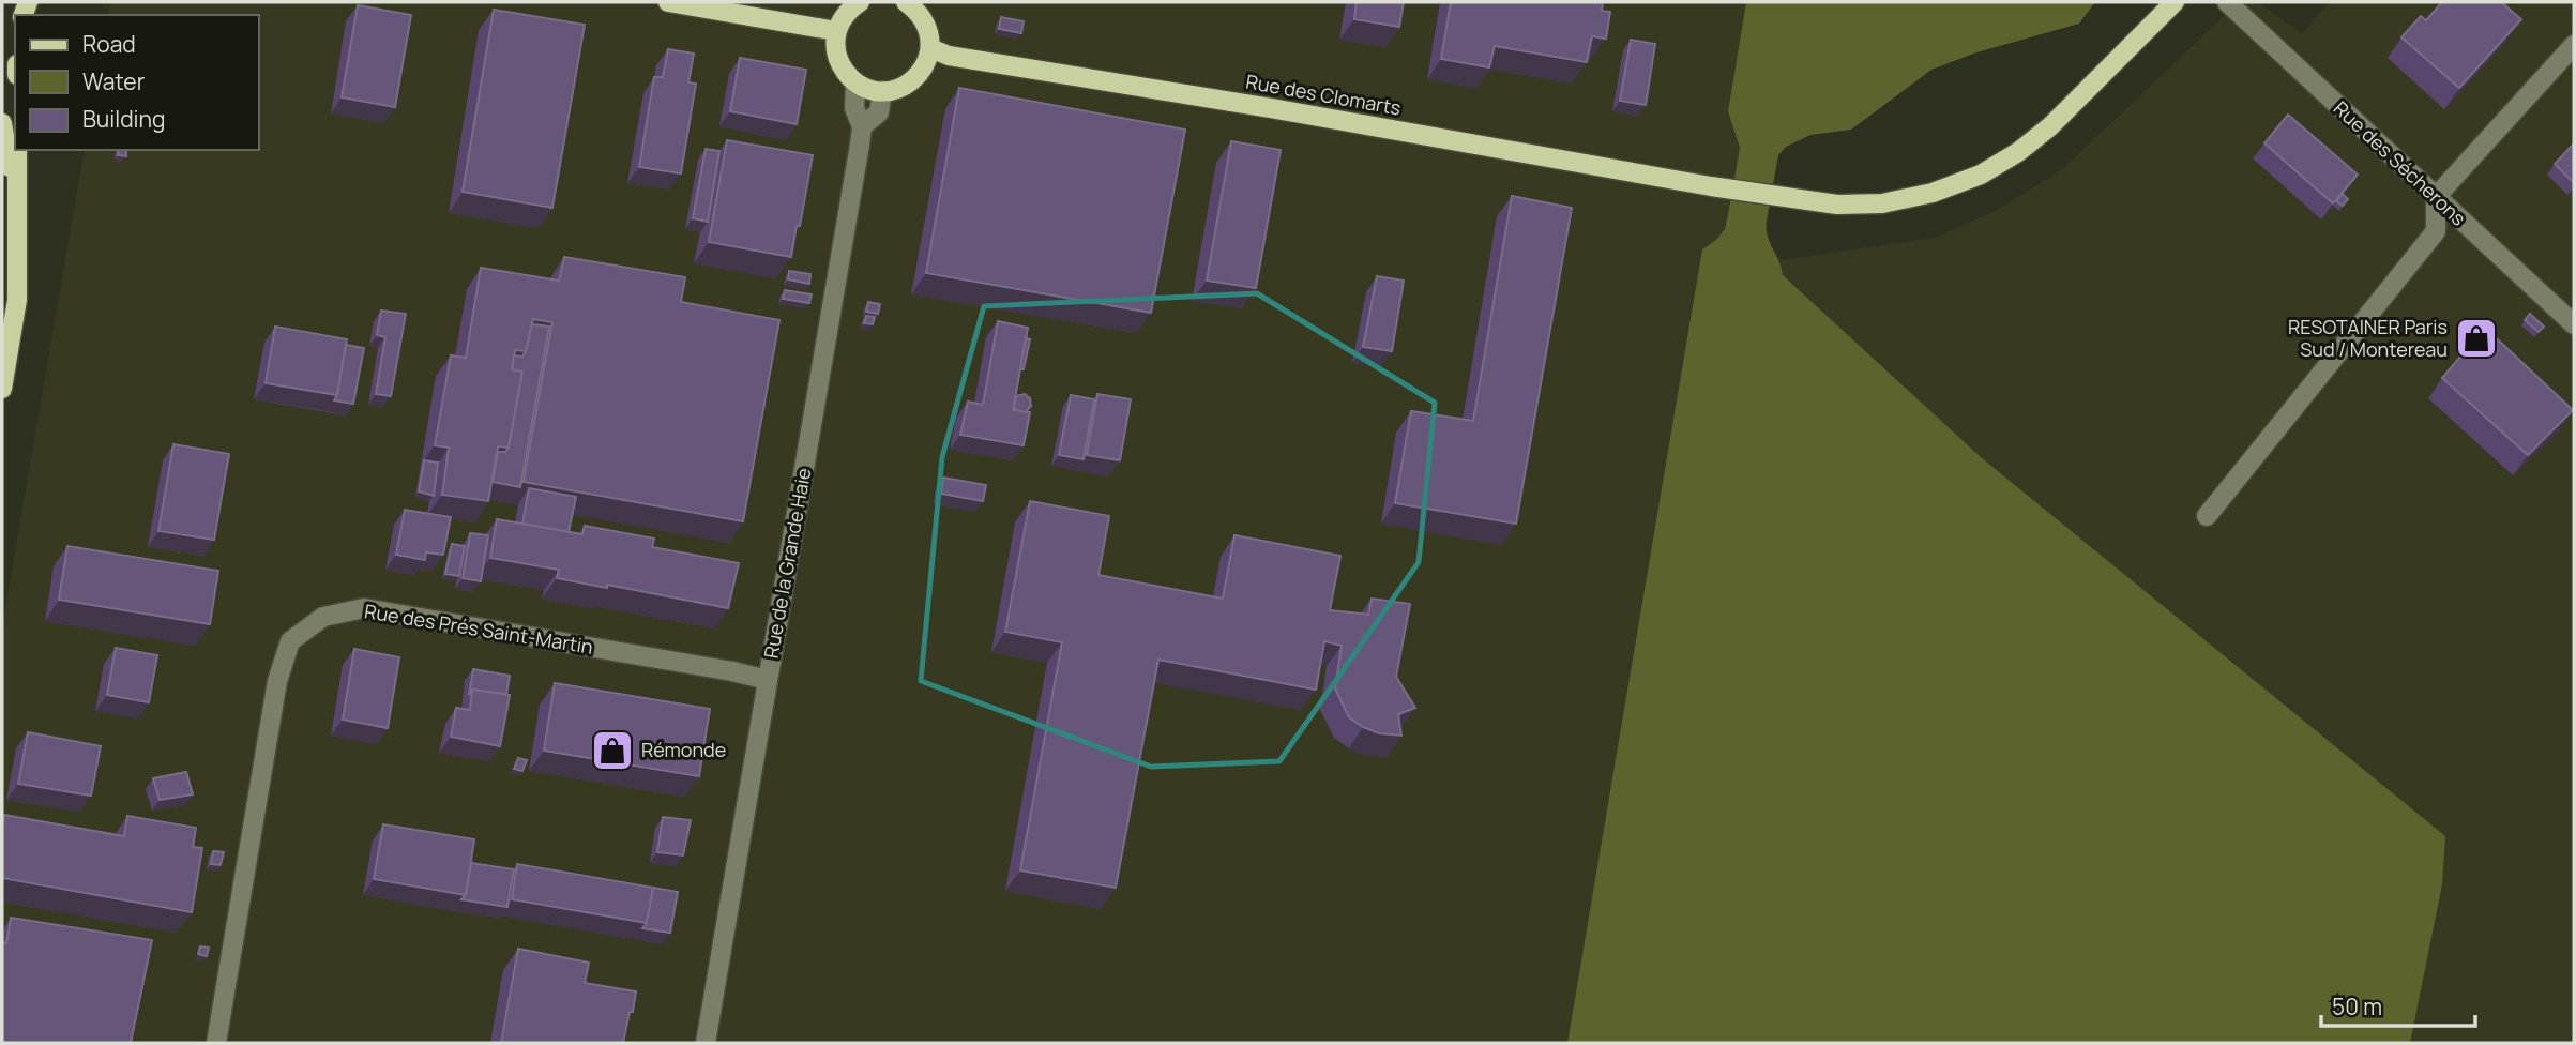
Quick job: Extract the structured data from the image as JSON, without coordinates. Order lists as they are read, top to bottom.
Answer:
{
  "streets": {
    "main road": ["Rue des Clomarts"],
    "street": ["Rue des Sécherons", "Rue de la Grande Haie", "Rue des Prés Saint-Martin"]
  },
  "crossings": [
    ["Rue de la Grande Haie", "Rue des Prés Saint-Martin"]
  ],
  "places": {
    "shop": ["RESOTAINER Paris Sud / Montereau", "Rémonde"]
  },
  "legend": ["Road", "Water", "Building"],
  "scale_bar": "50 m"
}
